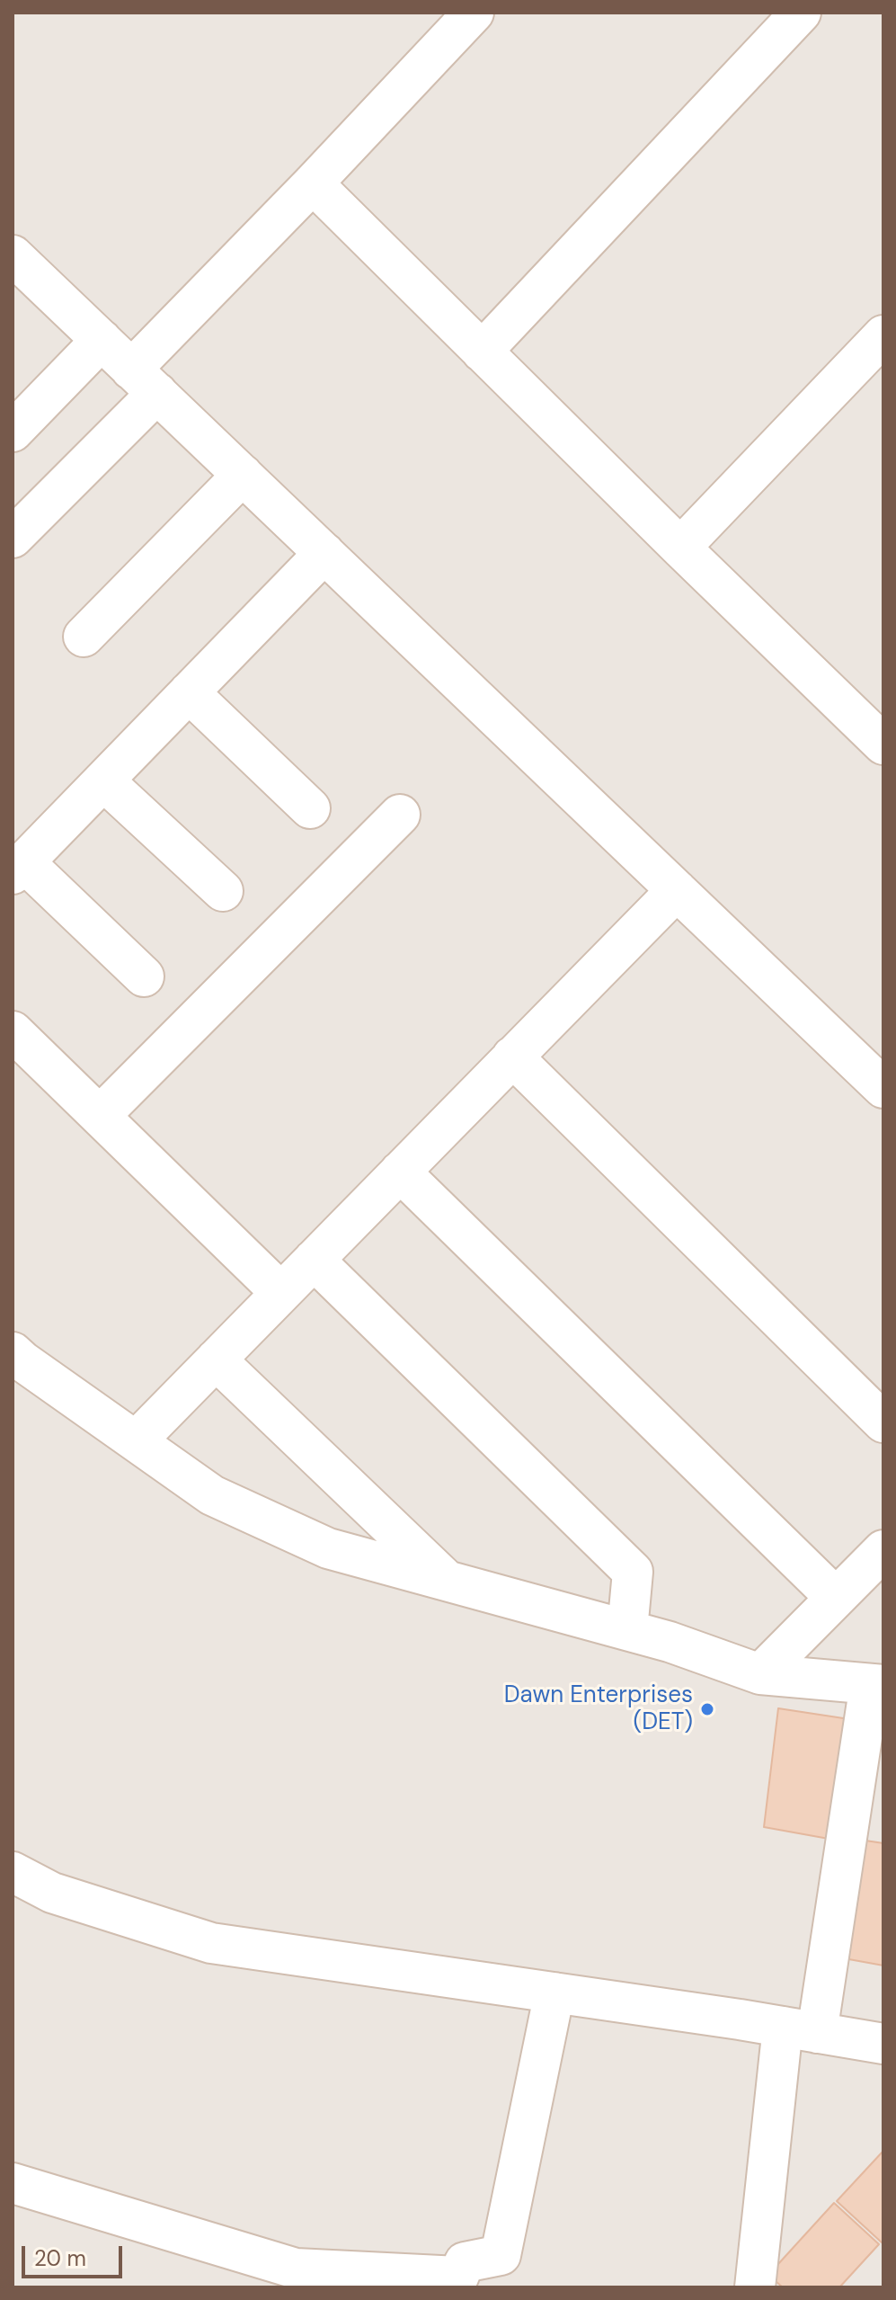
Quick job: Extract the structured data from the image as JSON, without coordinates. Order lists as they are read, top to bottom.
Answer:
{
  "places": ["Dawn Enterprises (DET)"],
  "scale_bar": "20 m"
}
